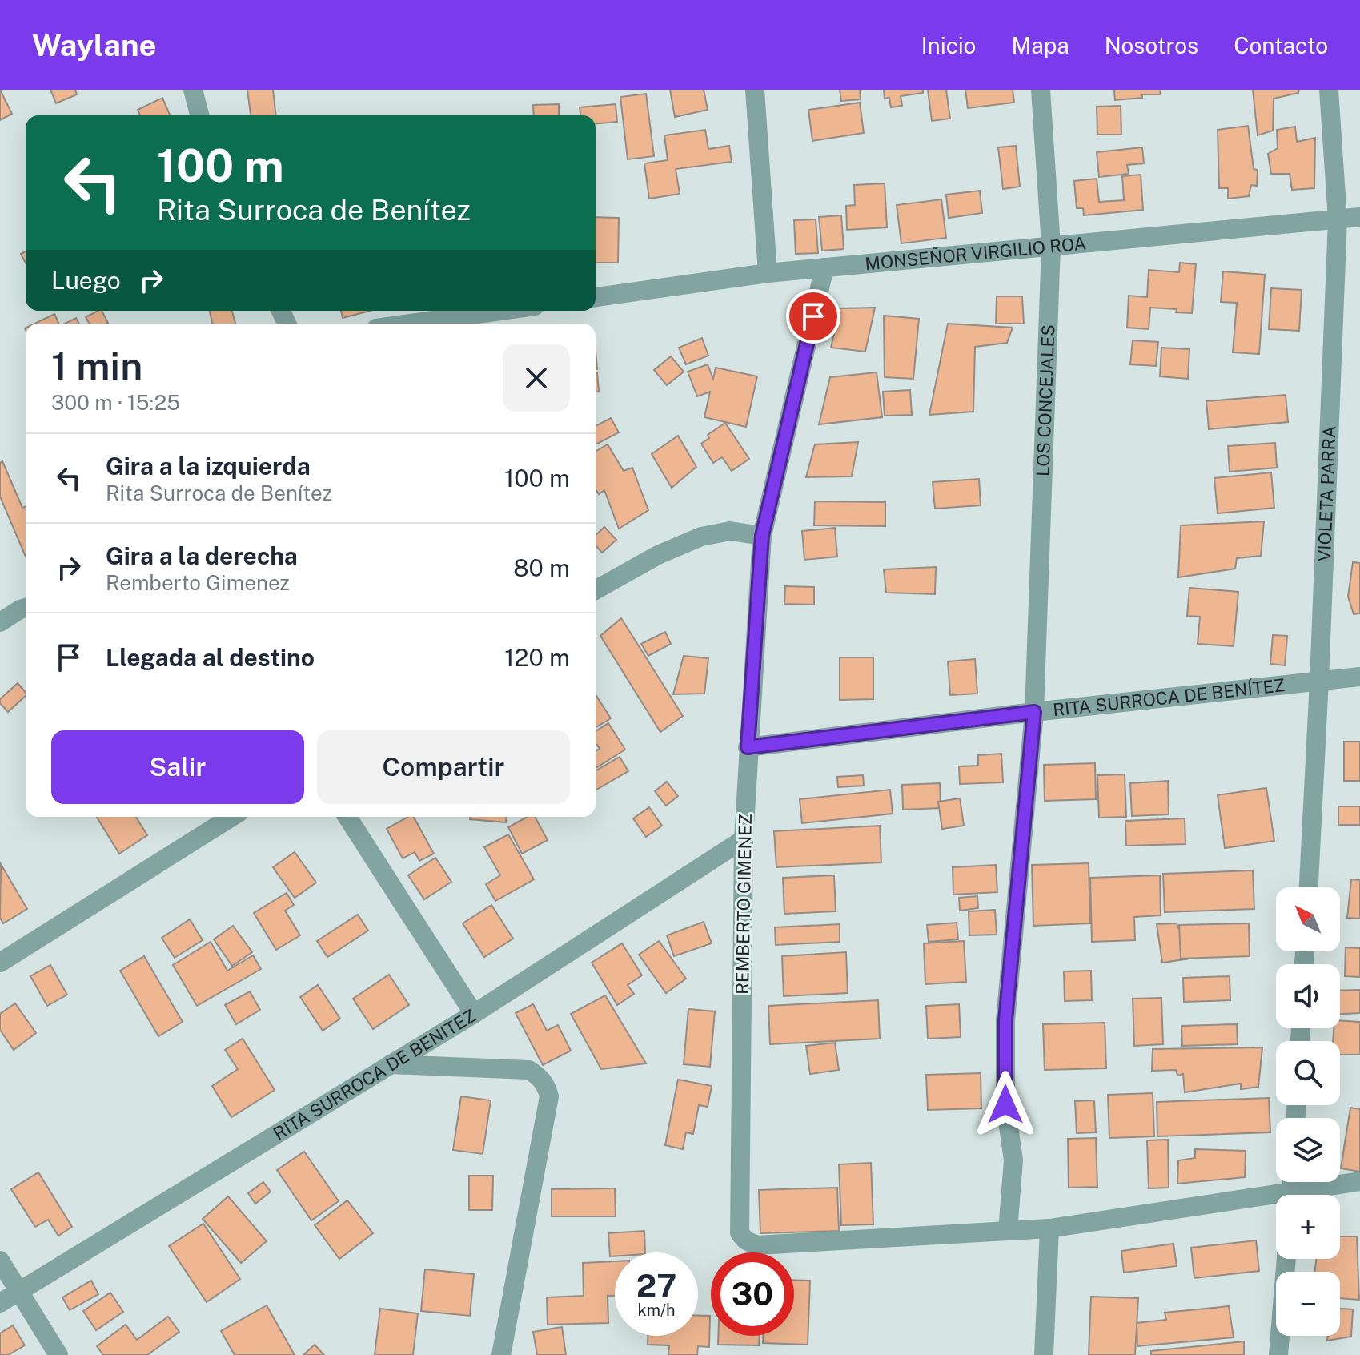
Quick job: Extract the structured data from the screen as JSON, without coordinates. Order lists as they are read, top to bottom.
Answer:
{
  "streets": {
    "street": [
      "MONSEÑOR VIRGILIO ROA",
      "LOS CONCEJALES",
      "VIOLETA PARRA",
      "RITA SURROCA DE BENÍTEZ",
      "REMBERTO GIMENEZ",
      "RITA SURROCA DE BENITEZ"
    ]
  },
  "crossings": [
    ["MONSEÑOR VIRGILIO ROA", "LOS CONCEJALES"],
    ["MONSEÑOR VIRGILIO ROA", "VIOLETA PARRA"],
    ["MONSEÑOR VIRGILIO ROA", "REMBERTO GIMENEZ"],
    ["LOS CONCEJALES", "RITA SURROCA DE BENÍTEZ"],
    ["LOS CONCEJALES", "REMBERTO GIMENEZ"],
    ["VIOLETA PARRA", "RITA SURROCA DE BENÍTEZ"],
    ["RITA SURROCA DE BENÍTEZ", "REMBERTO GIMENEZ"],
    ["REMBERTO GIMENEZ", "RITA SURROCA DE BENITEZ"]
  ],
  "north": "top left",
  "page": {
    "header": "Waylane",
    "nav": [
      "Inicio",
      "Mapa",
      "Nosotros",
      "Contacto"
    ],
    "turn": ["100 m", "Rita Surroca de Benítez"],
    "then": "Luego",
    "heading": ["1 min", "300 m · 15:25"],
    "list": [
      {
        "name": "Gira a la izquierda",
        "note": "Rita Surroca de Benítez",
        "value": "100 m"
      },
      {
        "name": "Gira a la derecha",
        "note": "Remberto Gimenez",
        "value": "80 m"
      },
      {
        "name": "Llegada al destino",
        "value": "120 m"
      }
    ],
    "buttons": ["Salir", "Compartir"],
    "map_buttons": ["+", "−"],
    "speed": "27 km/h",
    "limit": "30"
  }
}
